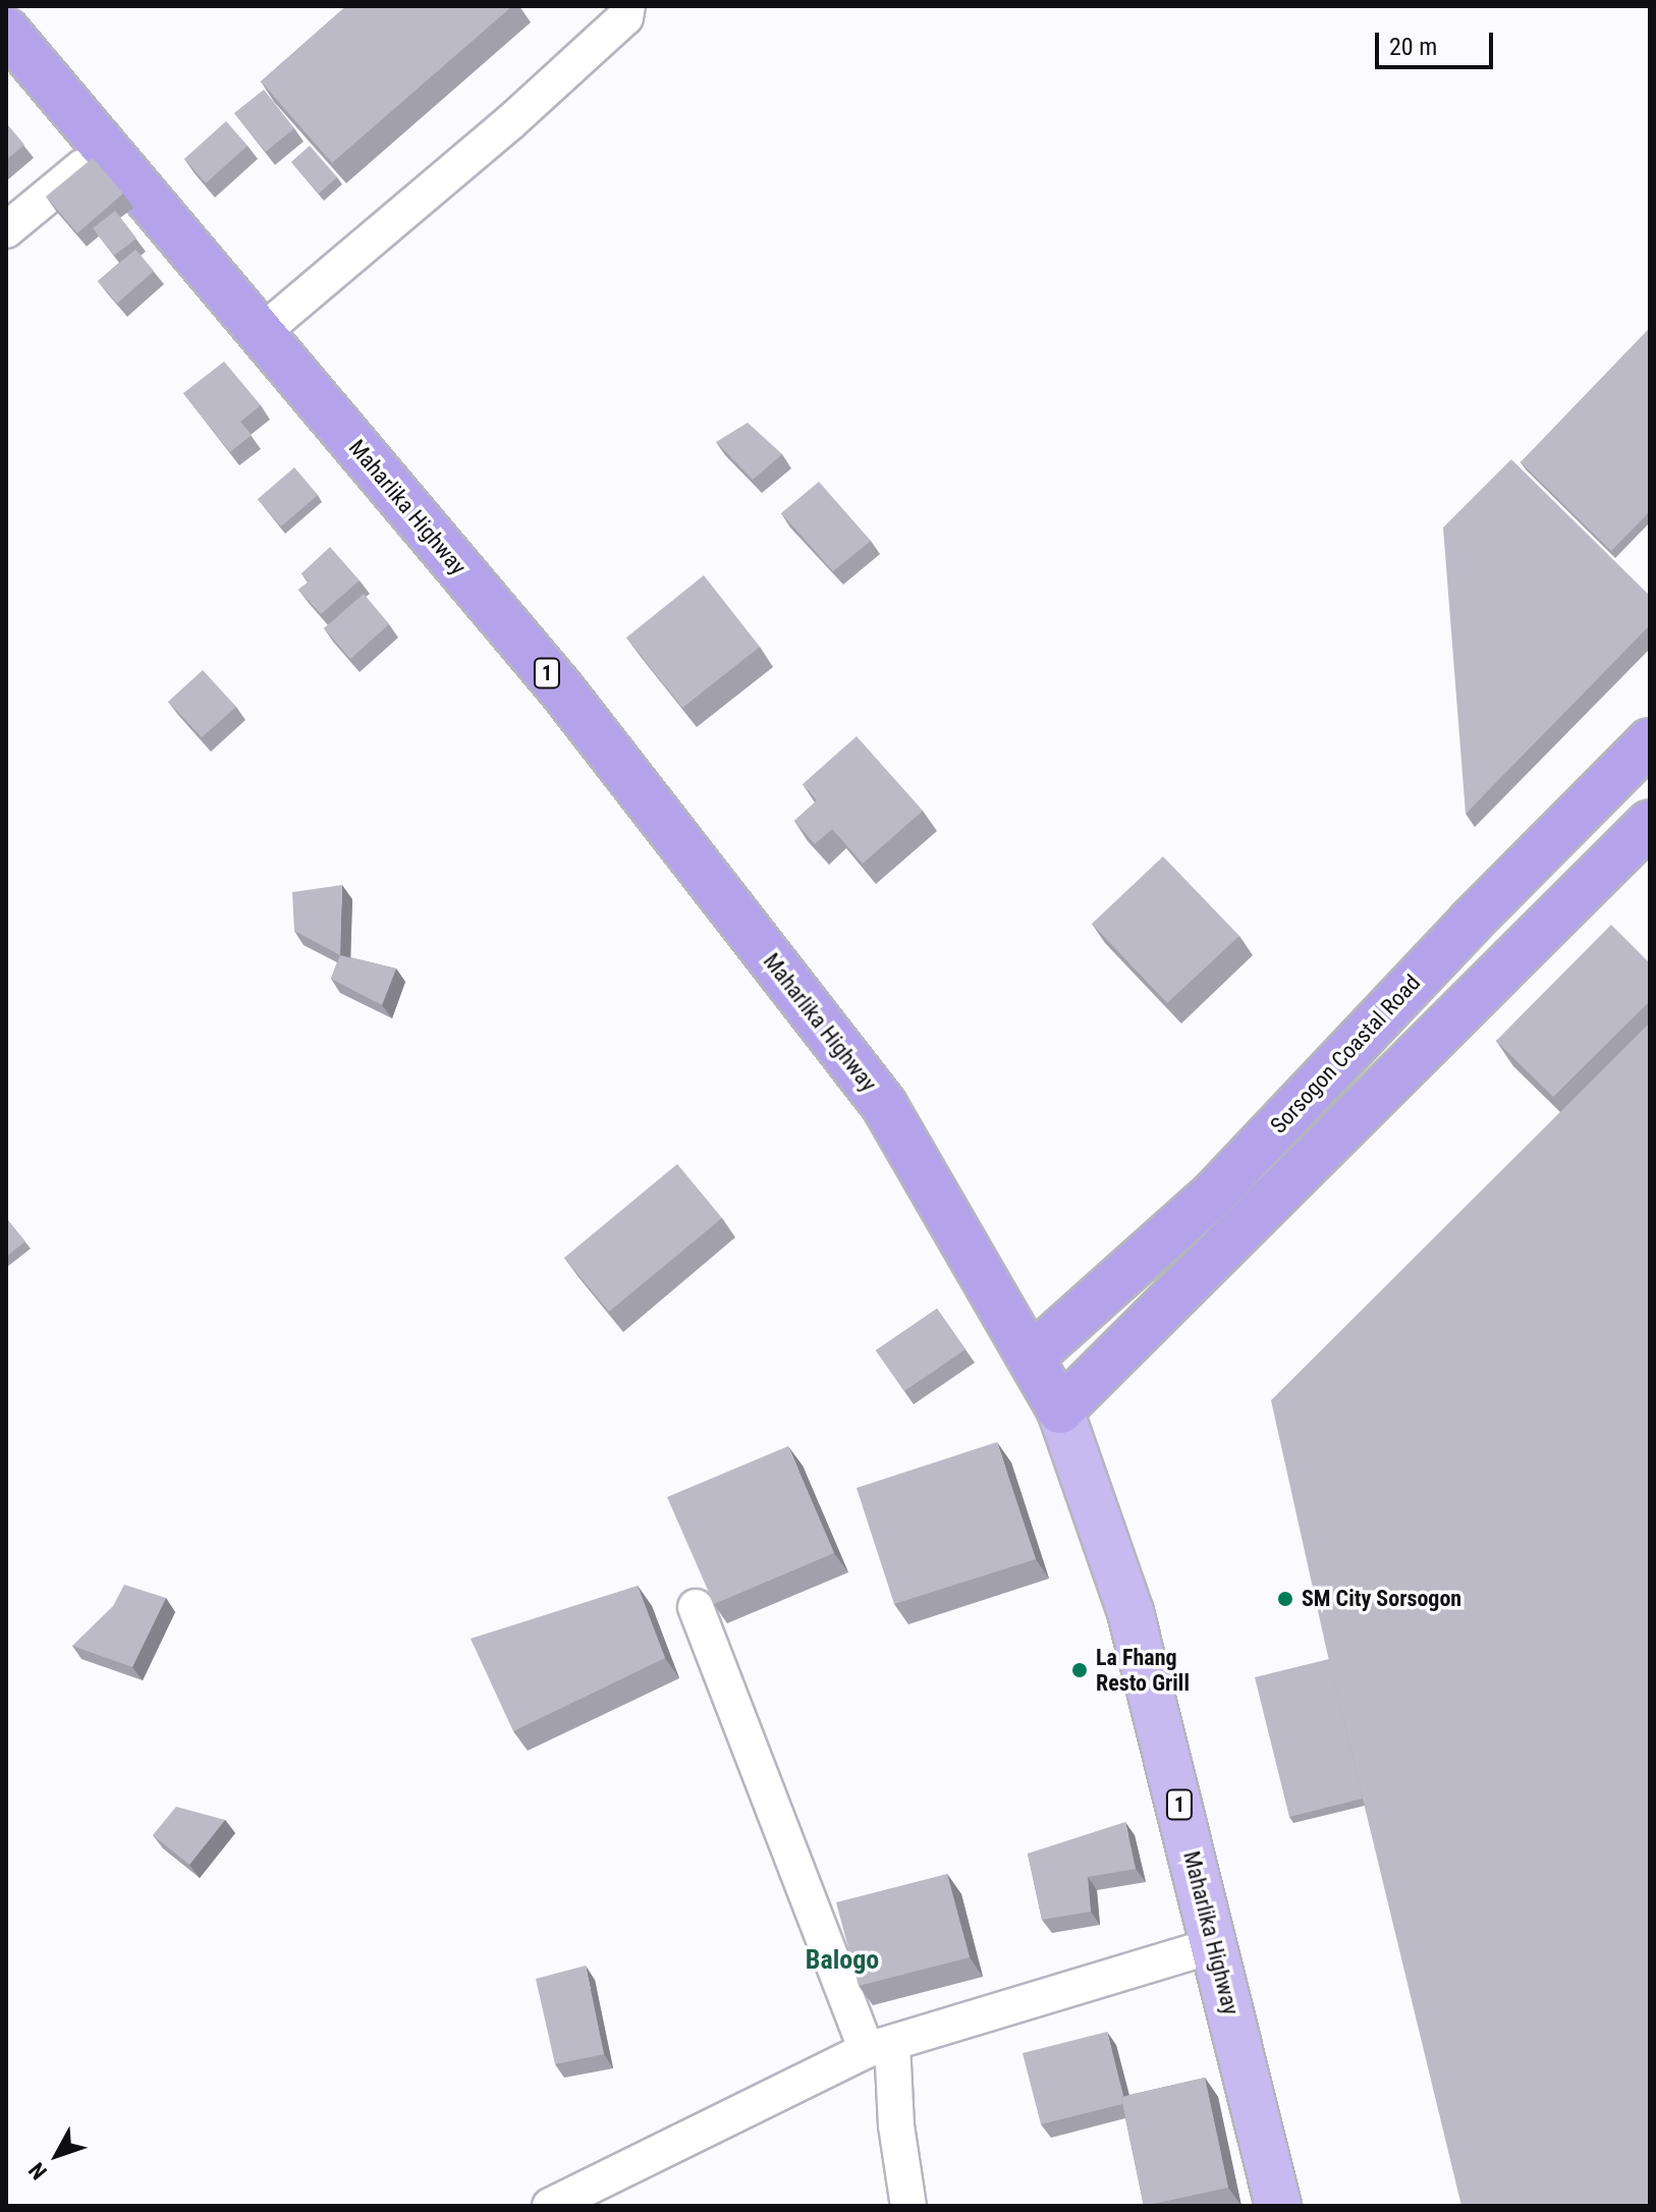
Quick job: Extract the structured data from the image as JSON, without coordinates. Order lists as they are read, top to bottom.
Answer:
{
  "streets": {
    "highway": ["Maharlika Highway", "1", "Sorsogon Coastal Road"]
  },
  "crossings": [
    ["Maharlika Highway", "Sorsogon Coastal Road"]
  ],
  "districts": ["Balogo"],
  "places": ["SM City Sorsogon", "La Fhang Resto Grill"],
  "scale_bar": "20 m",
  "north": "bottom left"
}
